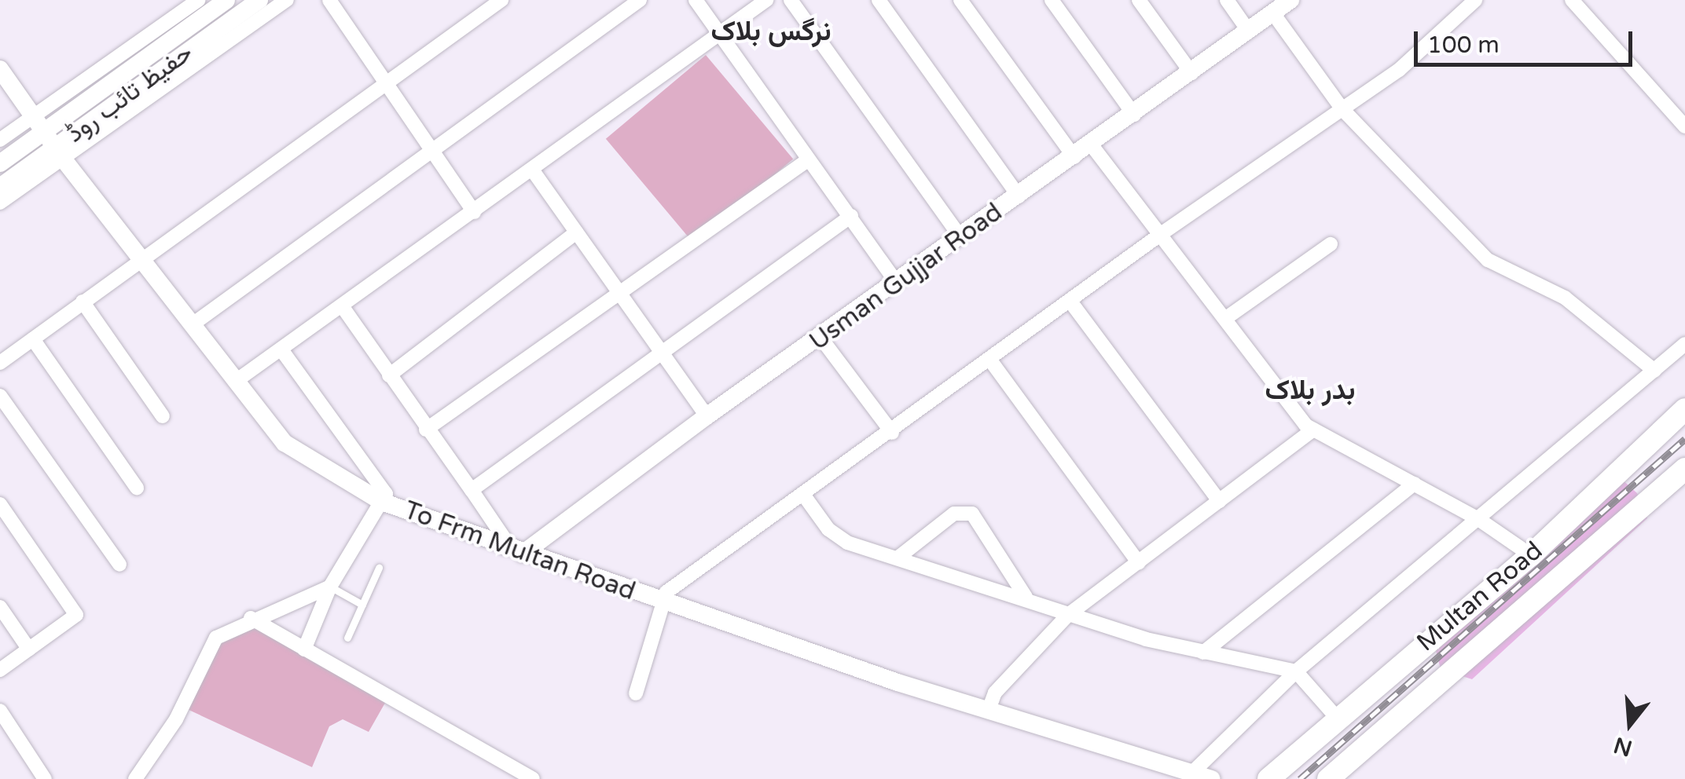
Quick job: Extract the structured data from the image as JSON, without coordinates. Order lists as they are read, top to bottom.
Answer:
{
  "streets": {
    "main road": ["Multan Road"],
    "street": ["حفیظ تائب روڈ", "Usman Gujjar Road", "To Frm Multan Road"]
  },
  "crossings": [
    ["حفیظ تائب روڈ", "To Frm Multan Road"],
    ["Usman Gujjar Road", "To Frm Multan Road"]
  ],
  "districts": ["نرگس بلاک", "بدر بلاک"],
  "scale_bar": "100 m",
  "north": "bottom"
}
